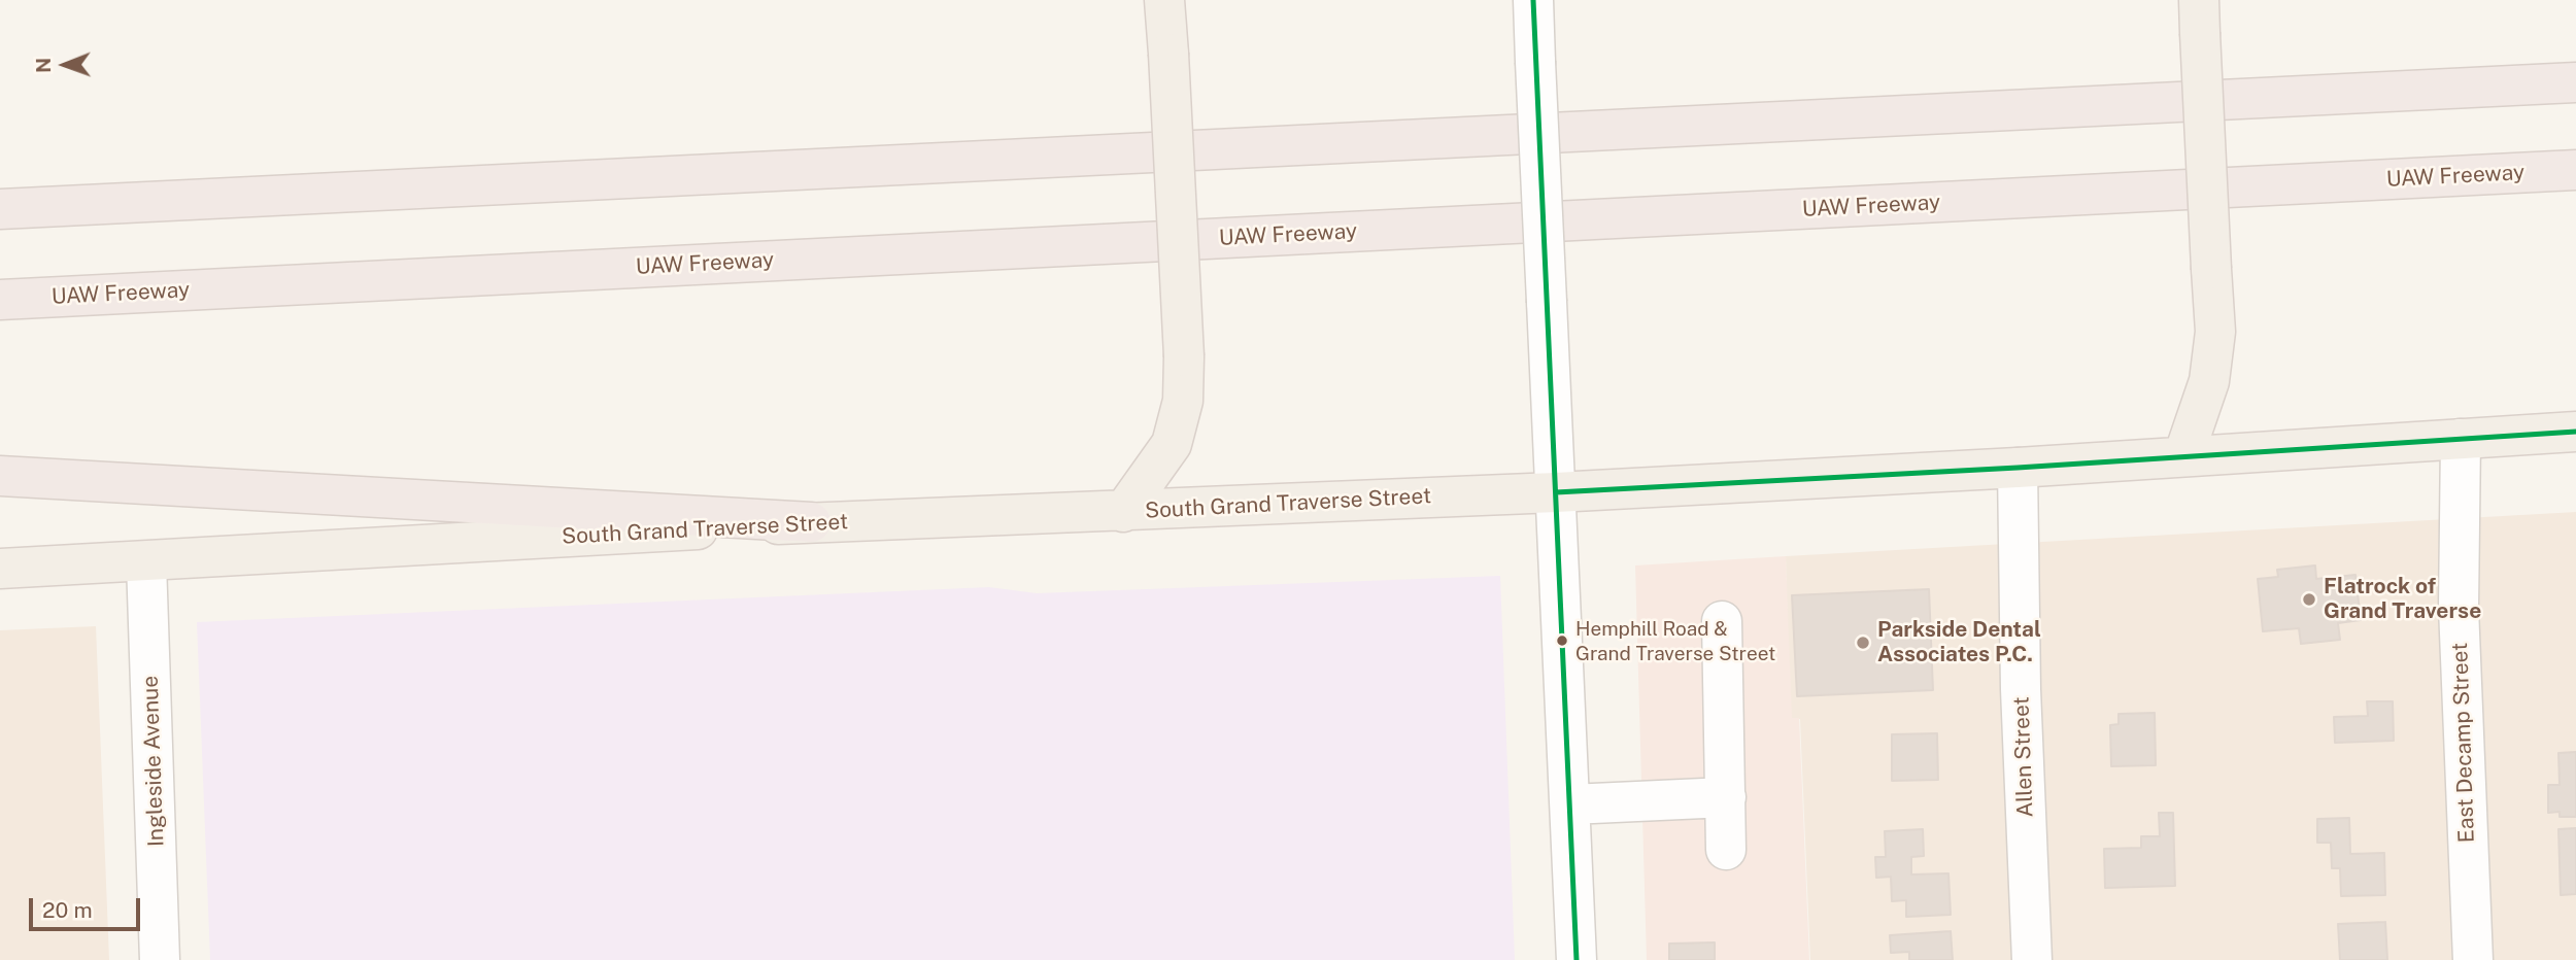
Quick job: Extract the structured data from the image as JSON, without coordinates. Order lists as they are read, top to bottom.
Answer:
{
  "streets": {
    "highway": ["UAW Freeway"],
    "main road": ["South Grand Traverse Street"],
    "street": ["East Decamp Street", "Allen Street", "Ingleside Avenue"]
  },
  "crossings": [
    ["South Grand Traverse Street", "East Decamp Street"],
    ["South Grand Traverse Street", "Allen Street"],
    ["South Grand Traverse Street", "Ingleside Avenue"]
  ],
  "places": ["Flatrock of Grand Traverse", "Hemphill Road & Grand Traverse Street", "Parkside Dental Associates P.C."],
  "scale_bar": "20 m",
  "north": "left"
}
